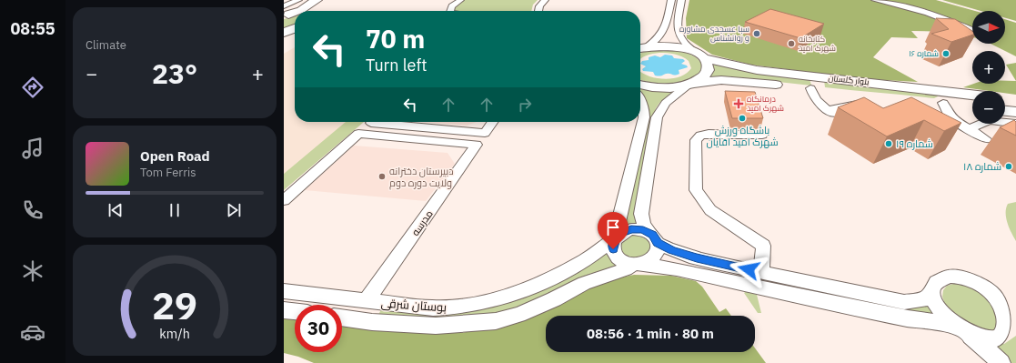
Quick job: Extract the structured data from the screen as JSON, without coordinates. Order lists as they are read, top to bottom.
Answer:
{
  "streets": {
    "main road": ["بلوار گلستان"],
    "street": ["مدرسه", "بوستان شرقی"]
  },
  "crossings": [
    ["مدرسه", "بوستان شرقی"]
  ],
  "places": {
    "other": [
      "سبا عسجدی مشاوره و روانشناس",
      "کتابخانه شهرک امید",
      "شماره ۱۶",
      "باشگاه ورزش شهرک امید اقایان",
      "شماره ۱۹",
      "شماره ۱۸",
      "دبیرستان دخترانه ولایت دوره دوم"
    ],
    "health": ["درمانگاه شهرک امید"]
  },
  "north": "right",
  "page": {
    "tabs": "08:55",
    "tile": "Climate",
    "map_buttons": ["+", "−"],
    "turn": ["70 m", "Turn left"],
    "heat": ["−", "23°", "+"],
    "song": ["Open Road", "Tom Ferris"],
    "limit": "30",
    "trip": "08:56 · 1 min · 80 m",
    "gauge": ["29", "km/h"]
  }
}
